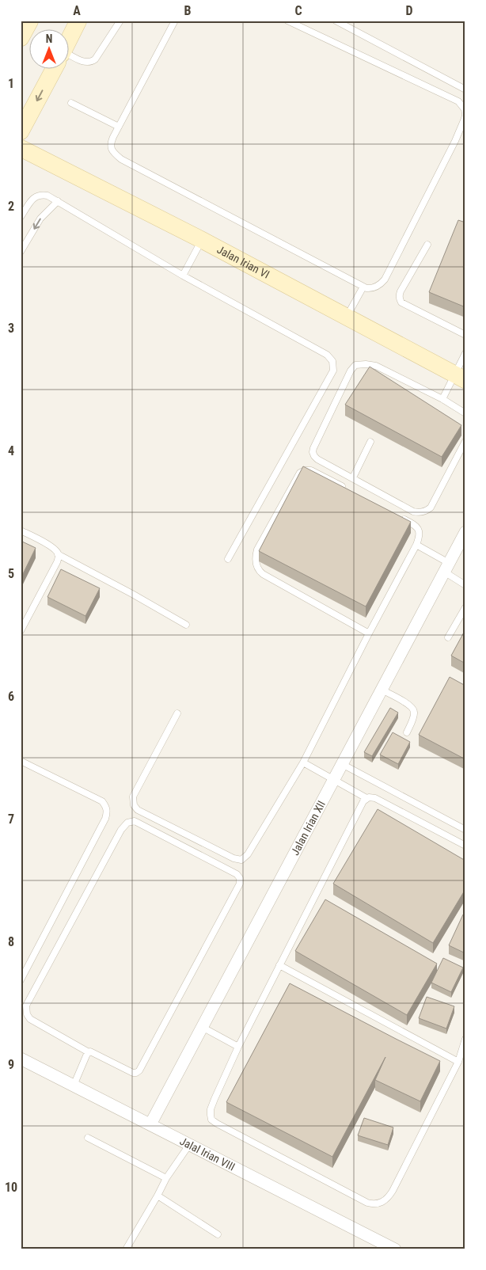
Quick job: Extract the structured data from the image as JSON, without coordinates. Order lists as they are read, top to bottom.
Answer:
{
  "streets": {
    "street": ["Jalan Irian VI", "Jalan Irian XII", "Jalal Irian VIII"]
  },
  "crossings": [
    ["Jalan Irian XII", "Jalal Irian VIII"]
  ],
  "north": "top",
  "grid": {
    "columns": [
      "A",
      "B",
      "C",
      "D"
    ],
    "rows": [
      "1",
      "2",
      "3",
      "4",
      "5",
      "6",
      "7",
      "8",
      "9",
      "10"
    ]
  }
}
